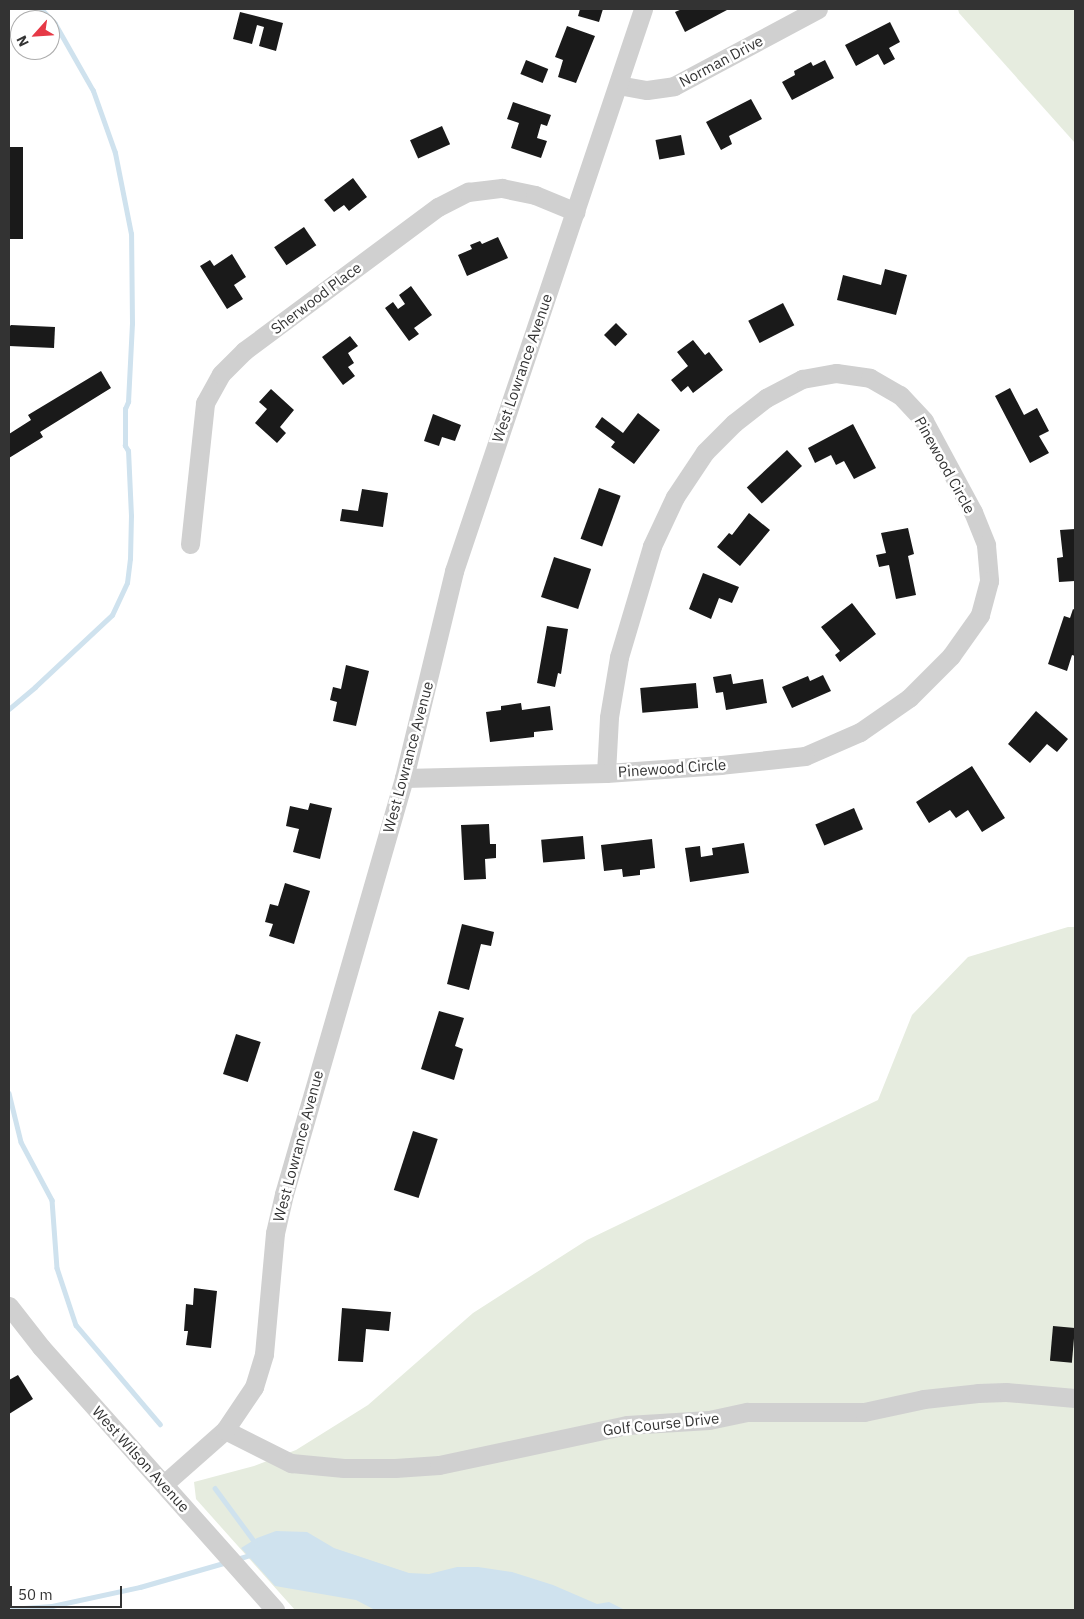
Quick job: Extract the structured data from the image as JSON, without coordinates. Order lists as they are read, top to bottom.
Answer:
{
  "streets": {
    "street": [
      "Norman Drive",
      "Sherwood Place",
      "West Lowrance Avenue",
      "Pinewood Circle",
      "Golf Course Drive",
      "West Wilson Avenue"
    ]
  },
  "crossings": [
    ["Norman Drive", "West Lowrance Avenue"],
    ["Sherwood Place", "West Lowrance Avenue"],
    ["West Lowrance Avenue", "Pinewood Circle"],
    ["West Lowrance Avenue", "Golf Course Drive"],
    ["West Lowrance Avenue", "West Wilson Avenue"]
  ],
  "scale_bar": "50 m",
  "north": "bottom left"
}
